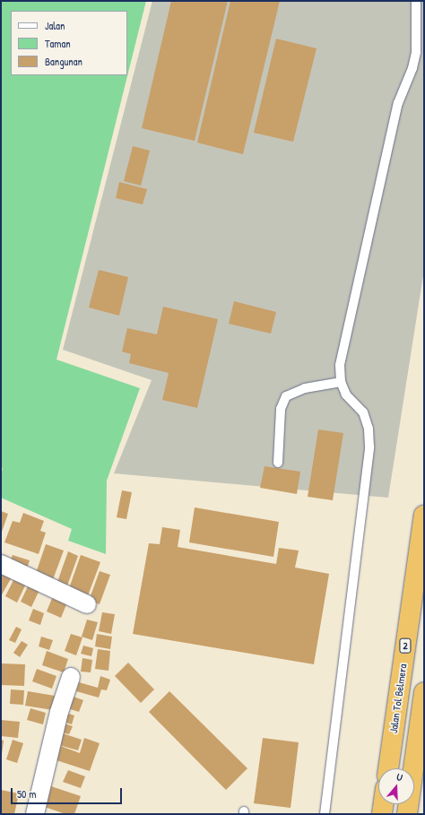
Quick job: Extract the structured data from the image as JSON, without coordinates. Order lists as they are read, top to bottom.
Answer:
{
  "streets": {
    "highway": ["2", "Jalan Tol Belmera"]
  },
  "legend": ["Jalan", "Taman", "Bangunan"],
  "scale_bar": "50 m",
  "north": "top"
}
